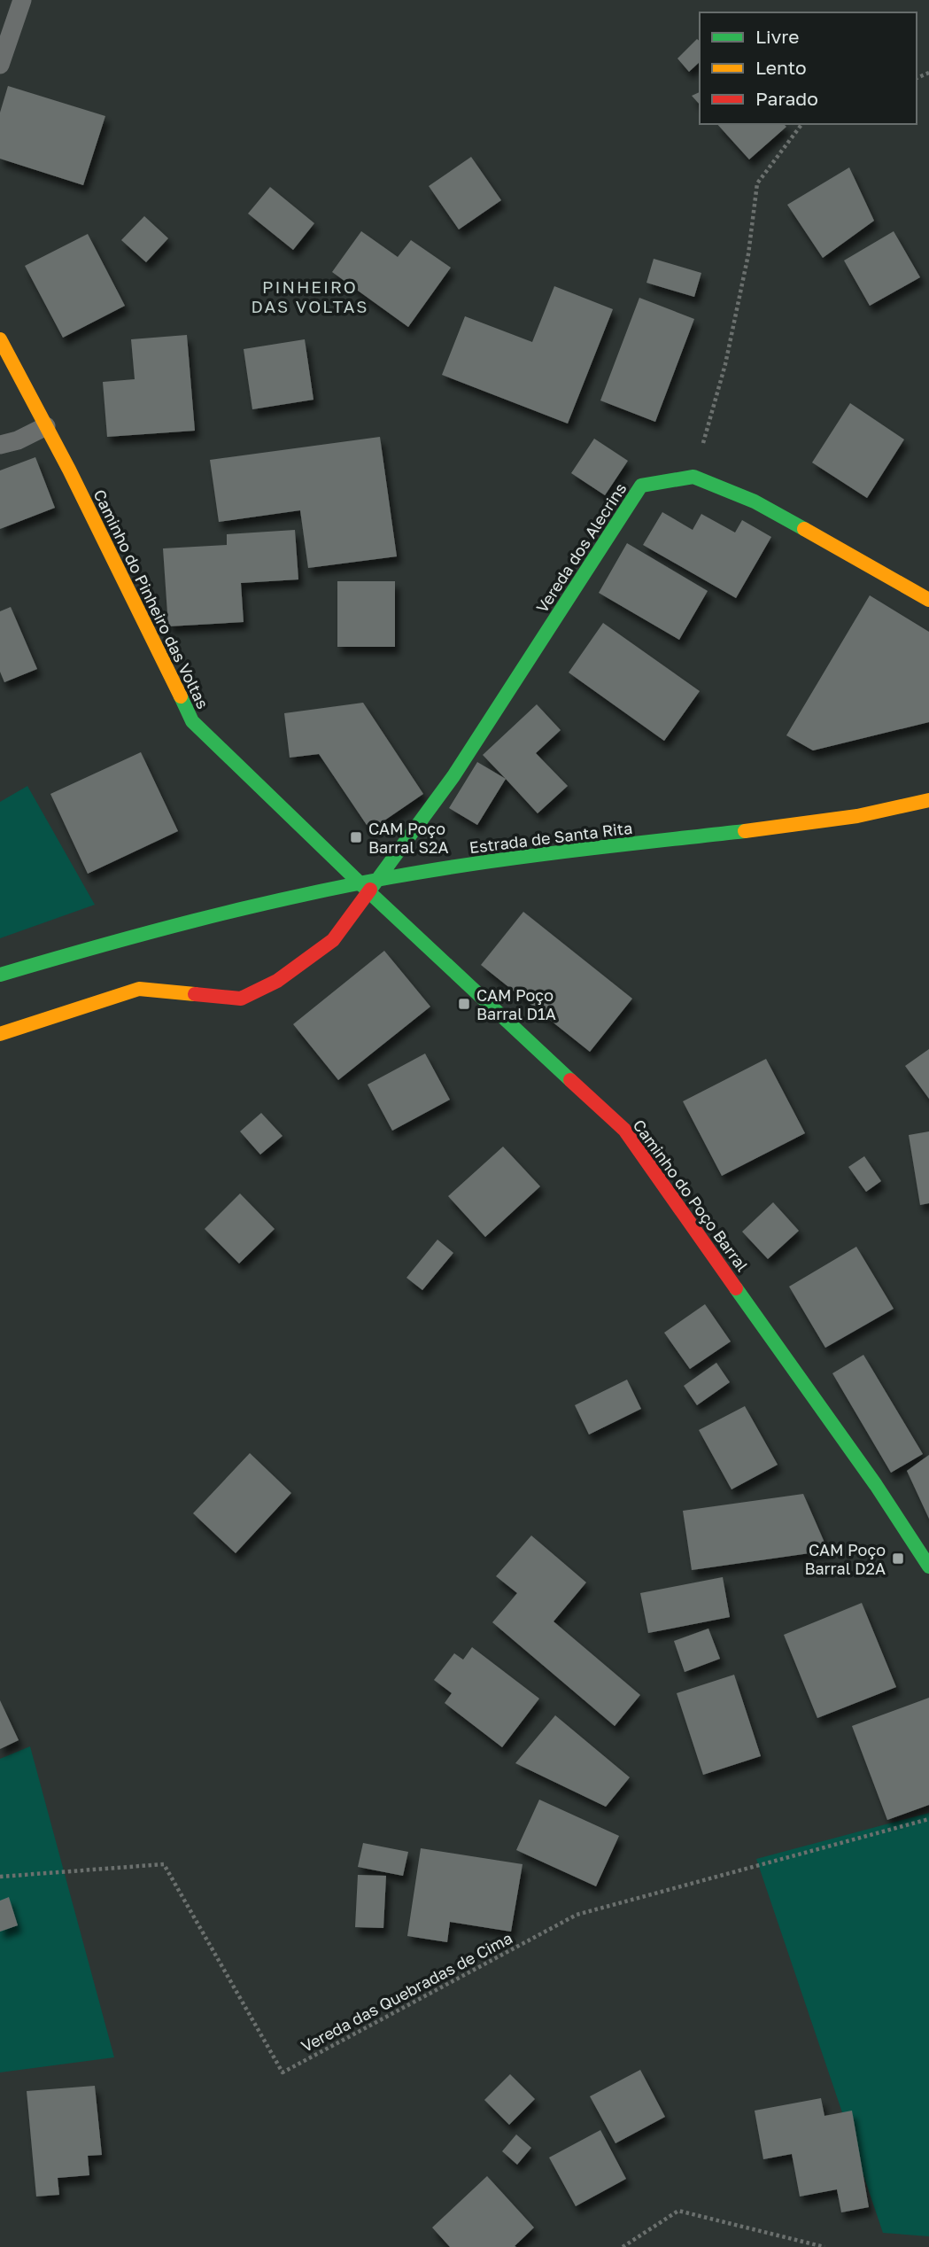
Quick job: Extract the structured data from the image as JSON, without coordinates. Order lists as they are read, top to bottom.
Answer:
{
  "streets": {
    "street": [
      "Vereda dos Alecrins",
      "Caminho do Pinheiro das Voltas",
      "Estrada de Santa Rita",
      "Caminho do Poço Barral"
    ],
    "path": ["Vereda das Quebradas de Cima"]
  },
  "crossings": [
    ["Vereda dos Alecrins", "Caminho do Pinheiro das Voltas"],
    ["Vereda dos Alecrins", "Caminho do Poço Barral"],
    ["Caminho do Pinheiro das Voltas", "Caminho do Poço Barral"]
  ],
  "districts": ["PINHEIRO DAS VOLTAS"],
  "places": {
    "transit": ["CAM Poço Barral S2A", "CAM Poço Barral D1A", "CAM Poço Barral D2A"]
  },
  "legend": ["Livre", "Lento", "Parado"]
}
